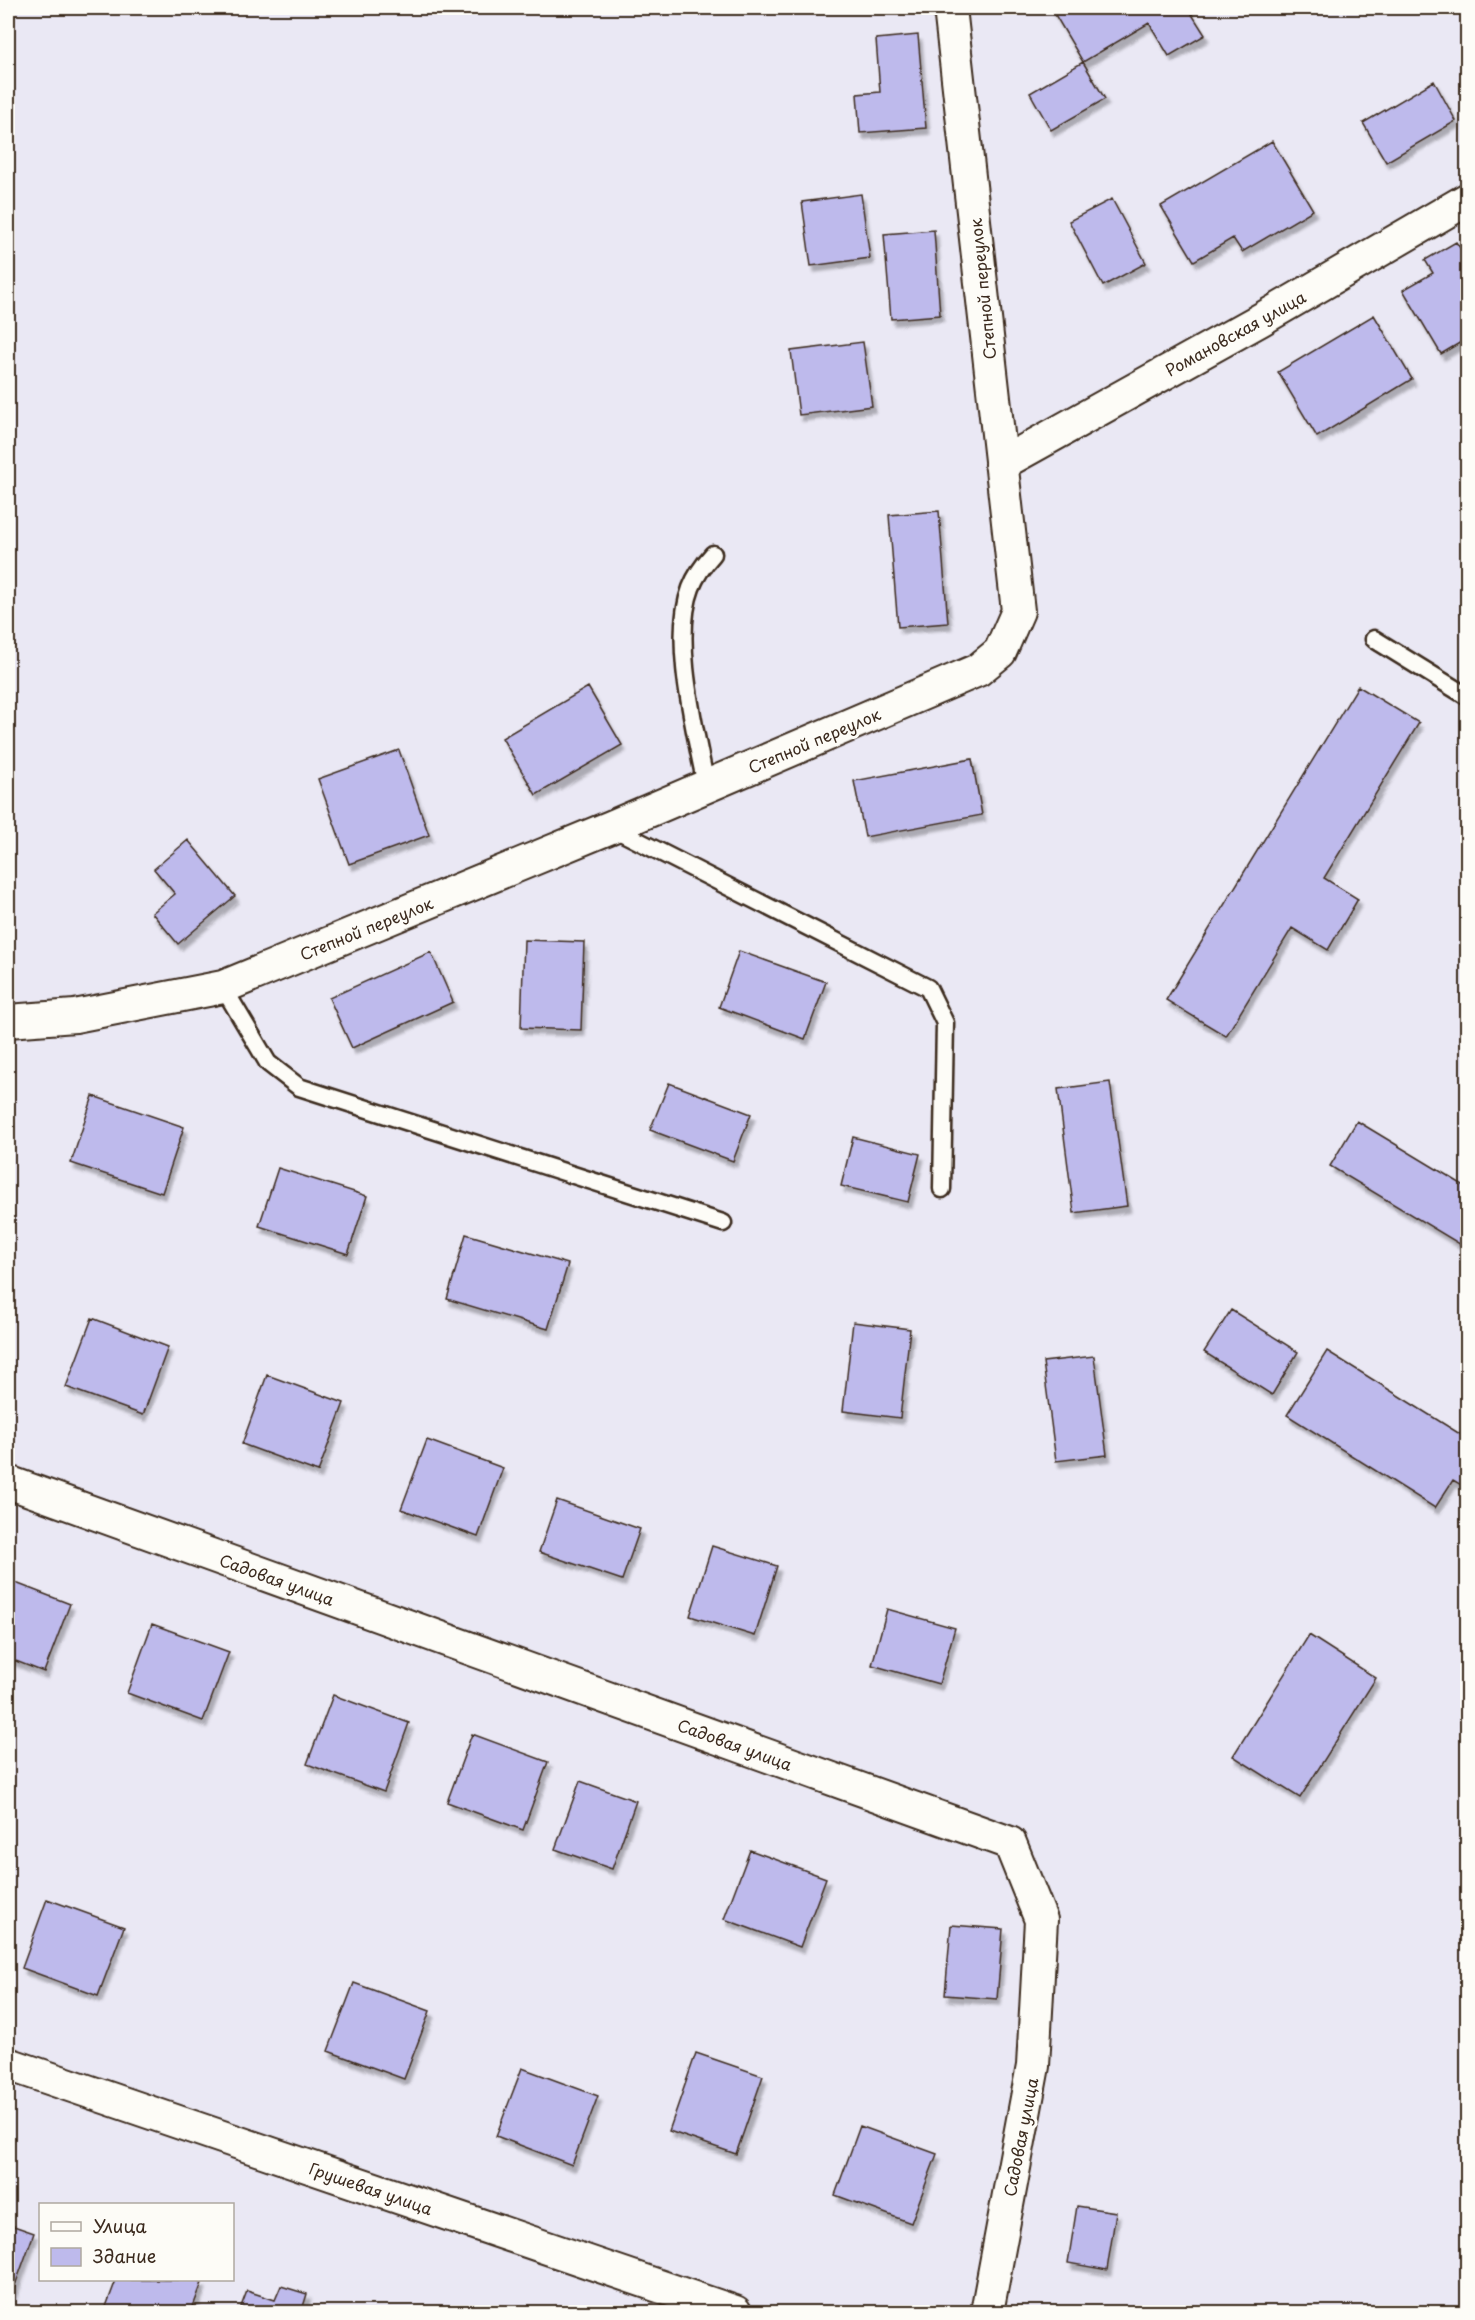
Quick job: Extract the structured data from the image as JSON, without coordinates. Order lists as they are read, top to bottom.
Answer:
{
  "streets": {
    "street": [
      "Степной переулок",
      "Романовская улица",
      "Садовая улица",
      "Грушевая улица"
    ]
  },
  "crossings": [
    ["Степной переулок", "Романовская улица"]
  ],
  "legend": ["Улица", "Здание"]
}
